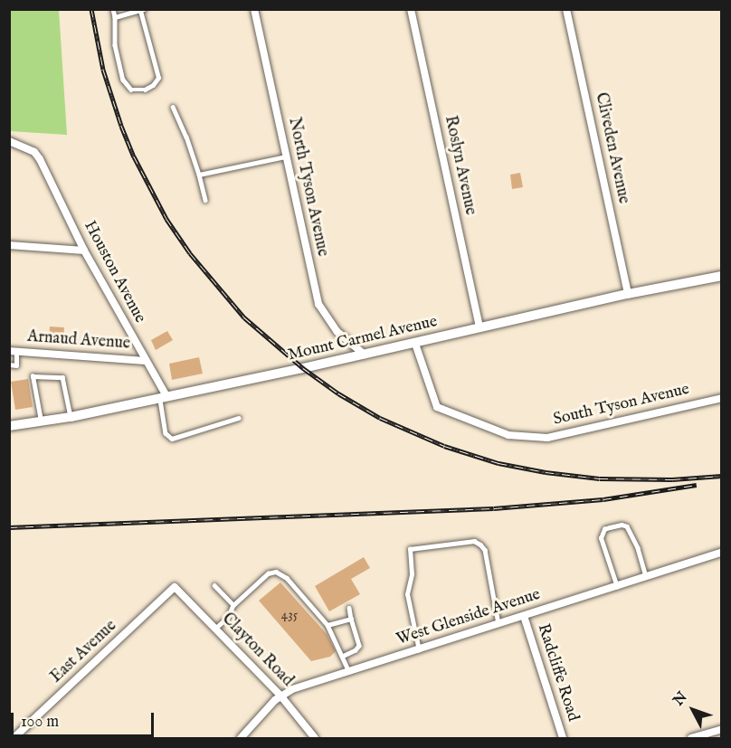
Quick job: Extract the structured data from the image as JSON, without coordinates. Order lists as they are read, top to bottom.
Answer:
{
  "streets": {
    "street": [
      "Cliveden Avenue",
      "Roslyn Avenue",
      "North Tyson Avenue",
      "Houston Avenue",
      "Mount Carmel Avenue",
      "Arnaud Avenue",
      "South Tyson Avenue",
      "West Glenside Avenue",
      "Clayton Road",
      "East Avenue",
      "Radcliffe Road"
    ]
  },
  "crossings": [
    ["Cliveden Avenue", "Mount Carmel Avenue"],
    ["Roslyn Avenue", "Mount Carmel Avenue"],
    ["North Tyson Avenue", "Mount Carmel Avenue"],
    ["Houston Avenue", "Mount Carmel Avenue"],
    ["Houston Avenue", "Arnaud Avenue"],
    ["Mount Carmel Avenue", "South Tyson Avenue"],
    ["West Glenside Avenue", "Clayton Road"],
    ["West Glenside Avenue", "Radcliffe Road"],
    ["Clayton Road", "East Avenue"]
  ],
  "house_numbers": ["435"],
  "scale_bar": "100 m",
  "north": "top left"
}
